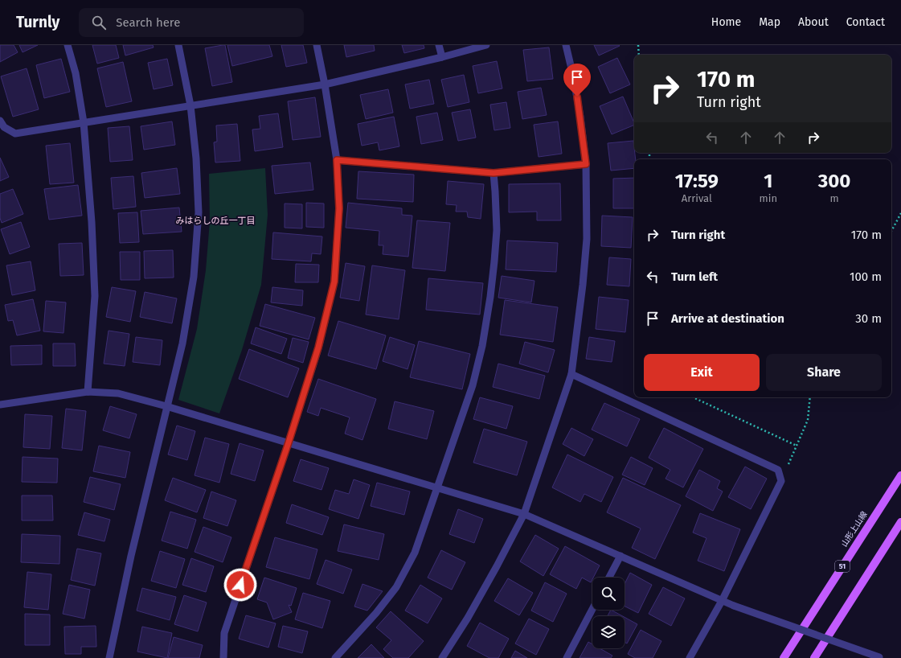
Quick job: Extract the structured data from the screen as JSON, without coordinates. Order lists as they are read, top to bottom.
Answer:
{
  "streets": {
    "main road": ["山形上山線", "51"]
  },
  "districts": ["みはらしの丘一丁目"],
  "page": {
    "header": "Turnly",
    "search": "Search here",
    "nav": [
      "Home",
      "Map",
      "About",
      "Contact"
    ],
    "turn": ["170 m", "Turn right"],
    "eta": [
      "17:59",
      "Arrival",
      "1",
      "min",
      "300",
      "m"
    ],
    "list": [
      {
        "name": "Turn right",
        "value": "170 m"
      },
      {
        "name": "Turn left",
        "value": "100 m"
      },
      {
        "name": "Arrive at destination",
        "value": "30 m"
      }
    ],
    "buttons": ["Exit", "Share"]
  }
}
